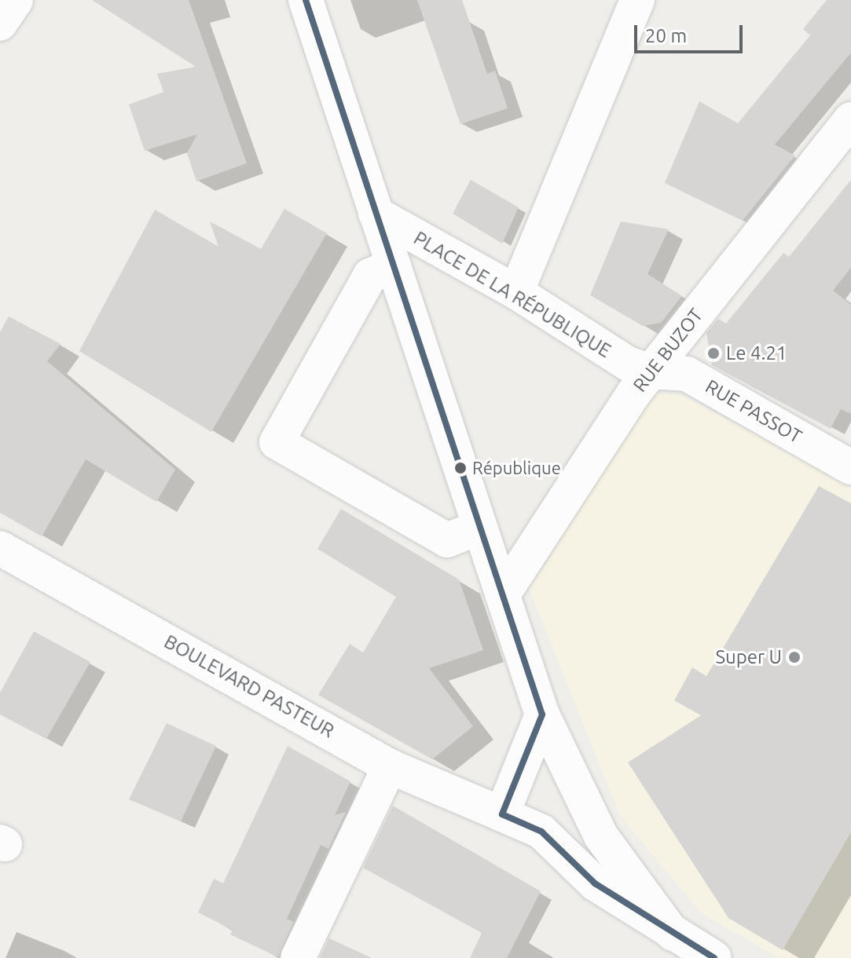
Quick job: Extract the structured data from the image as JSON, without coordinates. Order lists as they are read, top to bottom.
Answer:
{
  "streets": {
    "street": [
      "PLACE DE LA RÉPUBLIQUE",
      "RUE BUZOT",
      "RUE PASSOT",
      "BOULEVARD PASTEUR"
    ]
  },
  "crossings": [
    ["PLACE DE LA RÉPUBLIQUE", "RUE BUZOT"],
    ["PLACE DE LA RÉPUBLIQUE", "RUE PASSOT"],
    ["RUE BUZOT", "RUE PASSOT"]
  ],
  "places": ["Le 4.21", "République", "Super U"],
  "scale_bar": "20 m"
}
